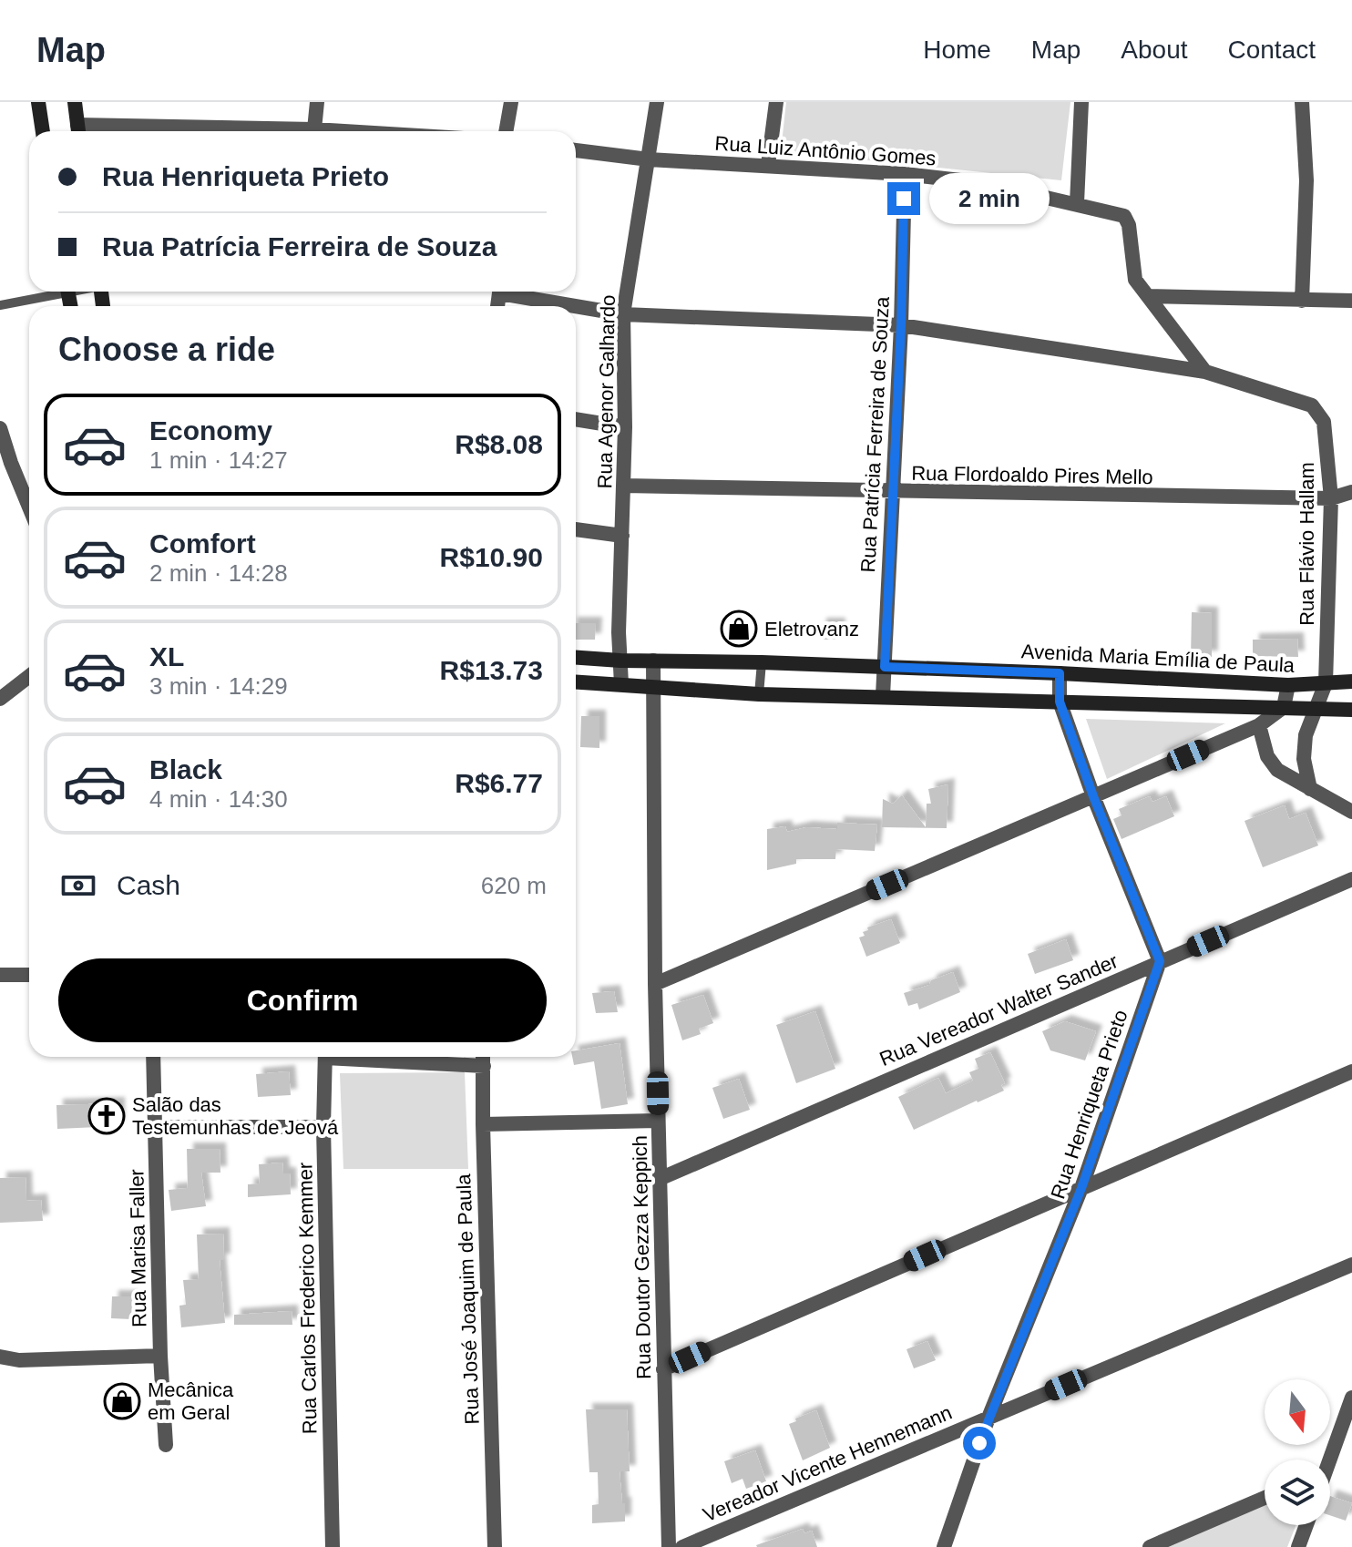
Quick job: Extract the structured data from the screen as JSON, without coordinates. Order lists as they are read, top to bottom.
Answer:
{
  "streets": {
    "main road": ["Avenida Maria Emília de Paula"],
    "street": [
      "Rua Luiz Antônio Gomes",
      "Rua Agenor Galhardo",
      "Rua Patrícia Ferreira de Souza",
      "Rua Flordoaldo Pires Mello",
      "Rua Flávio Hallam",
      "Rua Vereador Walter Sander",
      "Rua Henriqueta Prieto",
      "Rua Marisa Faller",
      "Rua Doutor Gezza Keppich",
      "Rua Carlos Frederico Kemmer",
      "Rua José Joaquim de Paula",
      "Vereador Vicente Hennemann"
    ]
  },
  "crossings": [
    ["Rua Luiz Antônio Gomes", "Rua Agenor Galhardo"],
    ["Rua Luiz Antônio Gomes", "Rua Patrícia Ferreira de Souza"],
    ["Rua Agenor Galhardo", "Rua Flordoaldo Pires Mello"],
    ["Rua Agenor Galhardo", "Avenida Maria Emília de Paula"],
    ["Rua Patrícia Ferreira de Souza", "Rua Flordoaldo Pires Mello"],
    ["Rua Patrícia Ferreira de Souza", "Avenida Maria Emília de Paula"],
    ["Rua Flordoaldo Pires Mello", "Rua Flávio Hallam"],
    ["Rua Flávio Hallam", "Avenida Maria Emília de Paula"],
    ["Avenida Maria Emília de Paula", "Rua Doutor Gezza Keppich"],
    ["Rua Vereador Walter Sander", "Rua Henriqueta Prieto"],
    ["Rua Vereador Walter Sander", "Rua Doutor Gezza Keppich"],
    ["Rua Henriqueta Prieto", "Vereador Vicente Hennemann"]
  ],
  "places": {
    "shop": ["Eletrovanz", "Mecânica em Geral"],
    "church": ["Salão das Testemunhas de Jeová"]
  },
  "north": "bottom",
  "page": {
    "header": "Map",
    "nav": [
      "Home",
      "Map",
      "About",
      "Contact"
    ],
    "banner": ["Rua Henriqueta Prieto", "Rua Patrícia Ferreira de Souza"],
    "bubble": "2 min",
    "heading": "Choose a ride",
    "list": [
      {
        "name": "Economy",
        "note": "1 min · 14:27",
        "value": "R$8.08"
      },
      {
        "name": "Comfort",
        "note": "2 min · 14:28",
        "value": "R$10.90"
      },
      {
        "name": "XL",
        "note": "3 min · 14:29",
        "value": "R$13.73"
      },
      {
        "name": "Black",
        "note": "4 min · 14:30",
        "value": "R$6.77"
      }
    ],
    "pay": ["Cash", "620 m"],
    "buttons": "Confirm"
  }
}
